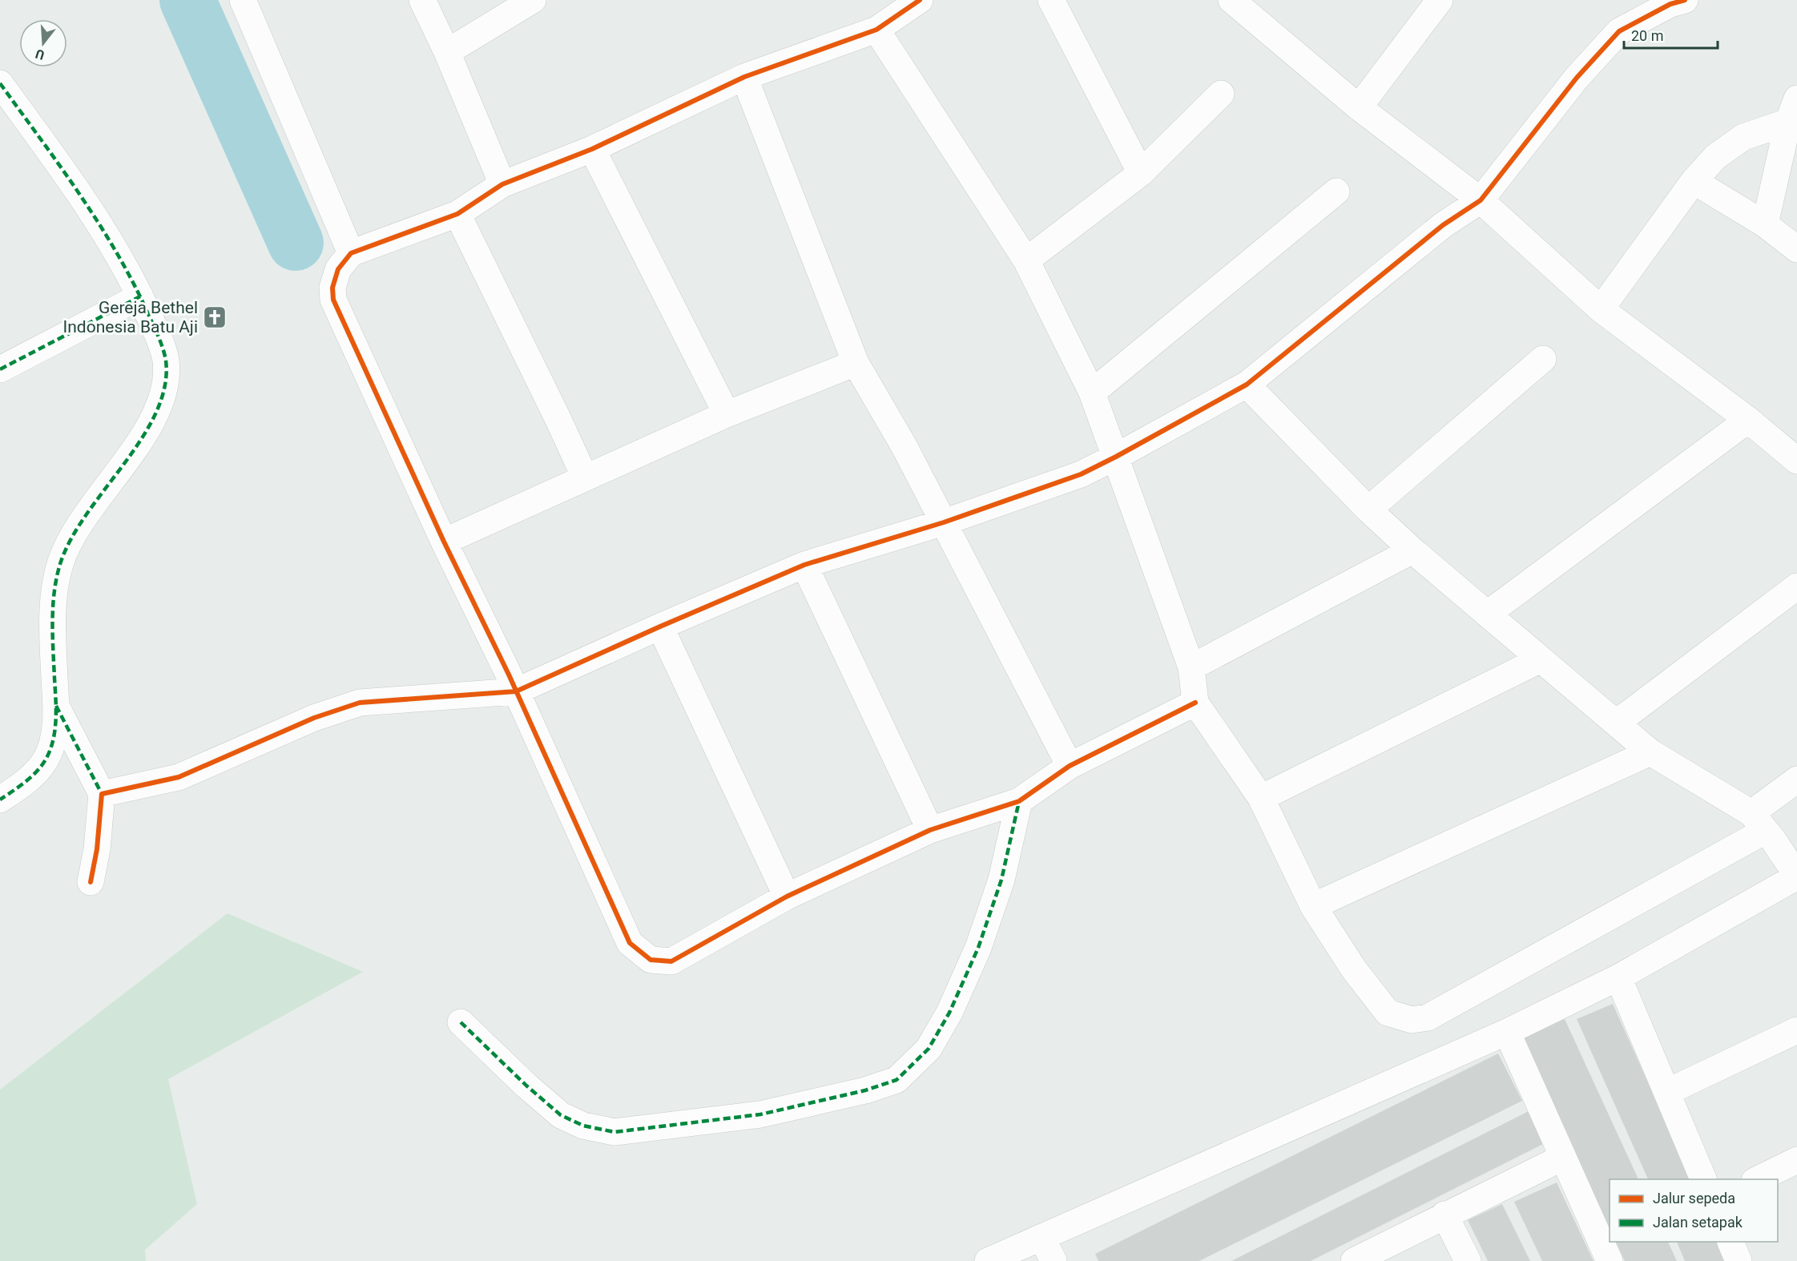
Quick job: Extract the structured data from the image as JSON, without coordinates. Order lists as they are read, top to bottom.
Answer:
{
  "places": {
    "church": ["Gereja Bethel Indonesia Batu Aji"]
  },
  "legend": ["Jalur sepeda", "Jalan setapak"],
  "scale_bar": "20 m",
  "north": "bottom"
}
